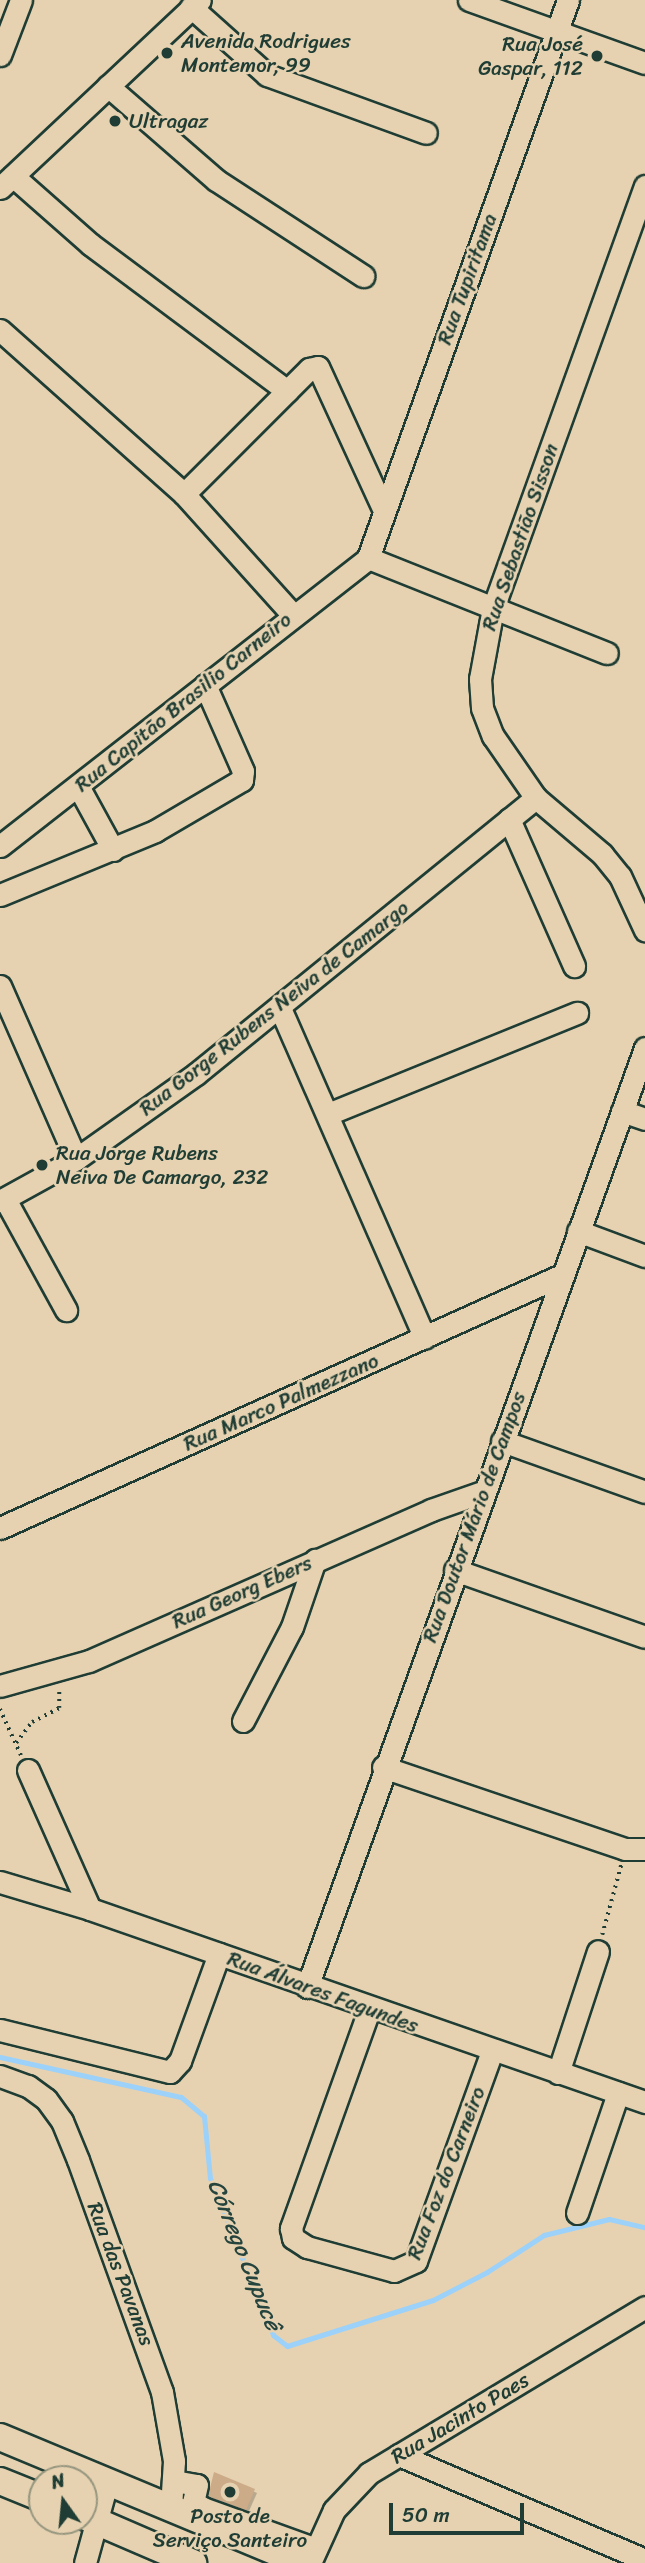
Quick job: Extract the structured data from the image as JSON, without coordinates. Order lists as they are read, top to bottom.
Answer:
{
  "streets": {
    "street": [
      "Rua Tupiritama",
      "Rua Sebastião Sisson",
      "Rua Capitão Brasilio Carneiro",
      "Rua Gorge Rubens Neiva de Camargo",
      "Rua Marco Palmezzano",
      "Rua Doutor Mário de Campos",
      "Rua Georg Ebers",
      "Rua Álvares Fagundes",
      "Rua Foz do Carneiro",
      "Rua das Pavanas",
      "Rua Jacinto Paes"
    ]
  },
  "crossings": [
    ["Rua Tupiritama", "Rua Capitão Brasilio Carneiro"],
    ["Rua Sebastião Sisson", "Rua Gorge Rubens Neiva de Camargo"],
    ["Rua Marco Palmezzano", "Rua Doutor Mário de Campos"],
    ["Rua Doutor Mário de Campos", "Rua Georg Ebers"],
    ["Rua Doutor Mário de Campos", "Rua Álvares Fagundes"],
    ["Rua Álvares Fagundes", "Rua Foz do Carneiro"]
  ],
  "water": ["Córrego Cupucê"],
  "places": [
    "Avenida Rodrigues Montemor, 99",
    "Rua José Gaspar, 112",
    "Ultragaz",
    "Rua Jorge Rubens Neiva De Camargo, 232",
    "Posto de Serviço Santeiro"
  ],
  "scale_bar": "50 m",
  "north": "top"
}
